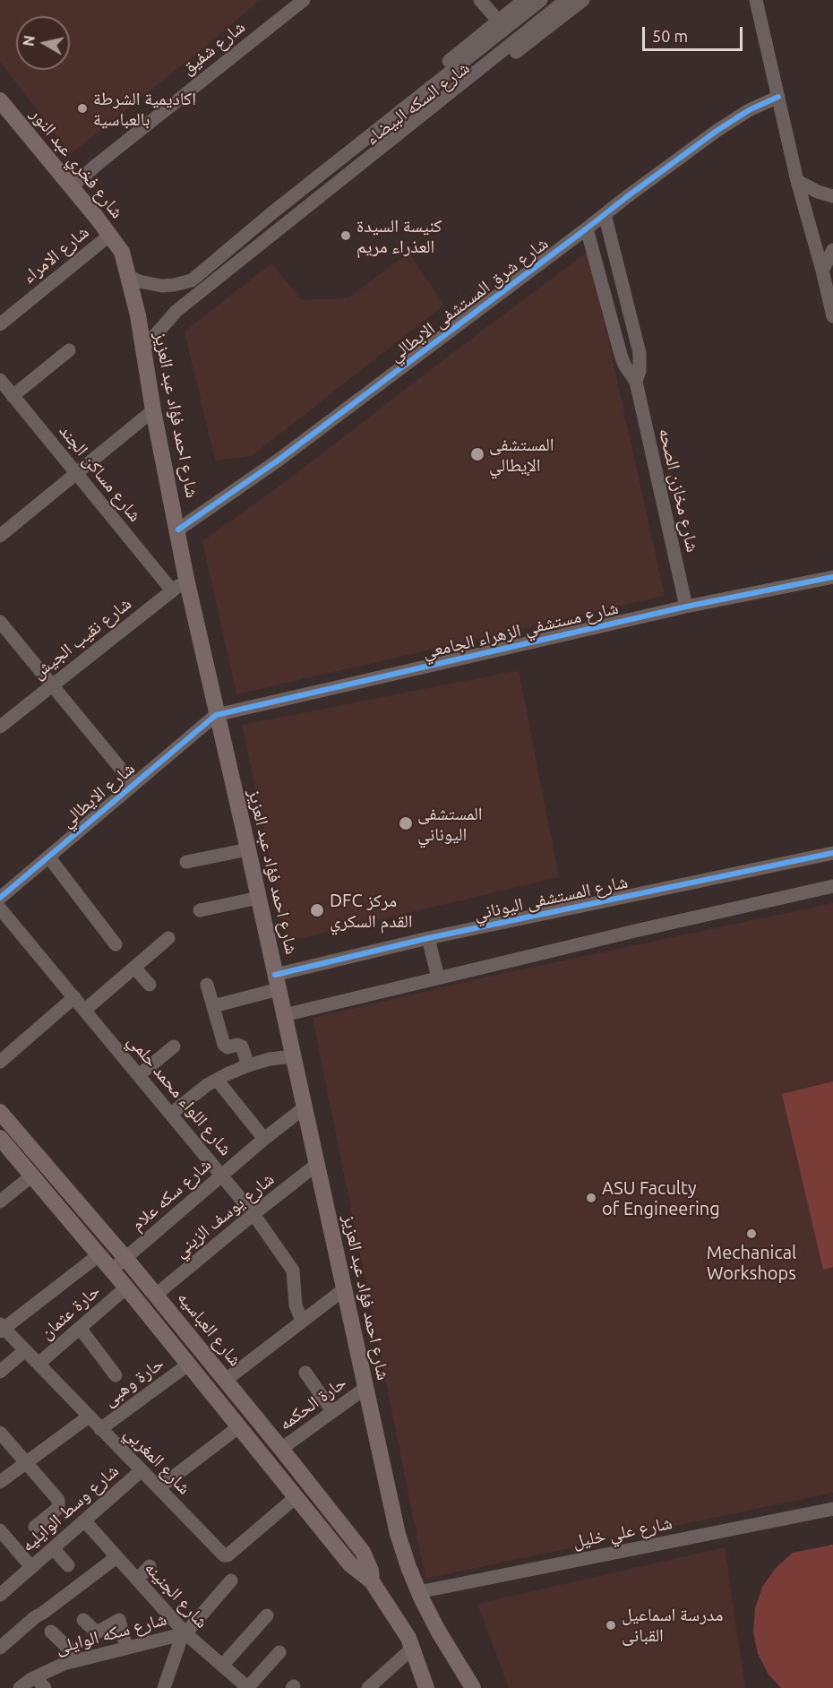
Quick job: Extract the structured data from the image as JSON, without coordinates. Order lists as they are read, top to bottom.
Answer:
{
  "streets": {
    "main road": ["شارع فخري عبد النور", "شارع احمد فؤاد عبد العزيز", "شارع العباسيه"],
    "street": [
      "شارع شفيق",
      "شارع السكه البيضاء",
      "شارع الامراء",
      "شارع شرق المستشفى الايطالي",
      "شارع مساكن الجند",
      "شارع مخازن الصحه",
      "شارع مستشفي الزهراء الجامعي",
      "شارع نقيب الجيش",
      "شارع الايطالي",
      "شارع المستشفى اليوناني",
      "شارع اللواء محمد حلمي",
      "شارع سكه علام",
      "شارع يوسف الزيني",
      "حارة عثمان",
      "حارة وهبى",
      "حارة الحكمه",
      "شارع المغربي",
      "شارع وسط الوايليه",
      "شارع علي خليل",
      "شارع الجنينه",
      "شارع سكه الوايلى"
    ]
  },
  "crossings": [
    ["شارع شفيق", "شارع فخري عبد النور"],
    ["شارع فخري عبد النور", "شارع الامراء"],
    ["شارع فخري عبد النور", "شارع احمد فؤاد عبد العزيز"],
    ["شارع شرق المستشفى الايطالي", "شارع احمد فؤاد عبد العزيز"],
    ["شارع شرق المستشفى الايطالي", "شارع مخازن الصحه"],
    ["شارع احمد فؤاد عبد العزيز", "شارع مستشفي الزهراء الجامعي"],
    ["شارع احمد فؤاد عبد العزيز", "شارع نقيب الجيش"],
    ["شارع احمد فؤاد عبد العزيز", "شارع الايطالي"],
    ["شارع احمد فؤاد عبد العزيز", "شارع المستشفى اليوناني"],
    ["شارع احمد فؤاد عبد العزيز", "شارع سكه علام"],
    ["شارع احمد فؤاد عبد العزيز", "شارع يوسف الزيني"],
    ["شارع احمد فؤاد عبد العزيز", "حارة الحكمه"],
    ["شارع احمد فؤاد عبد العزيز", "شارع علي خليل"],
    ["شارع مساكن الجند", "شارع نقيب الجيش"],
    ["شارع مخازن الصحه", "شارع مستشفي الزهراء الجامعي"],
    ["شارع مستشفي الزهراء الجامعي", "شارع الايطالي"],
    ["شارع اللواء محمد حلمي", "شارع سكه علام"],
    ["شارع اللواء محمد حلمي", "شارع يوسف الزيني"],
    ["شارع سكه علام", "شارع العباسيه"],
    ["شارع يوسف الزيني", "شارع العباسيه"],
    ["حارة عثمان", "شارع العباسيه"],
    ["حارة عثمان", "شارع المغربي"],
    ["شارع العباسيه", "حارة وهبى"],
    ["شارع العباسيه", "حارة الحكمه"],
    ["شارع العباسيه", "شارع المغربي"],
    ["حارة وهبى", "شارع المغربي"],
    ["شارع المغربي", "شارع وسط الوايليه"],
    ["شارع وسط الوايليه", "شارع الجنينه"],
    ["شارع الجنينه", "شارع سكه الوايلى"]
  ],
  "places": [
    "اكاديمية الشرطة بالعباسية",
    "كنيسة السيدة العذراء مريم",
    "المستشفى الإيطالي",
    "المستشفى اليوناني",
    "DFC مركز القدم السكري",
    "ASU Faculty of Engineering",
    "Mechanical Workshops",
    "مدرسة اسماعيل القبانى"
  ],
  "scale_bar": "50 m",
  "north": "left"
}
